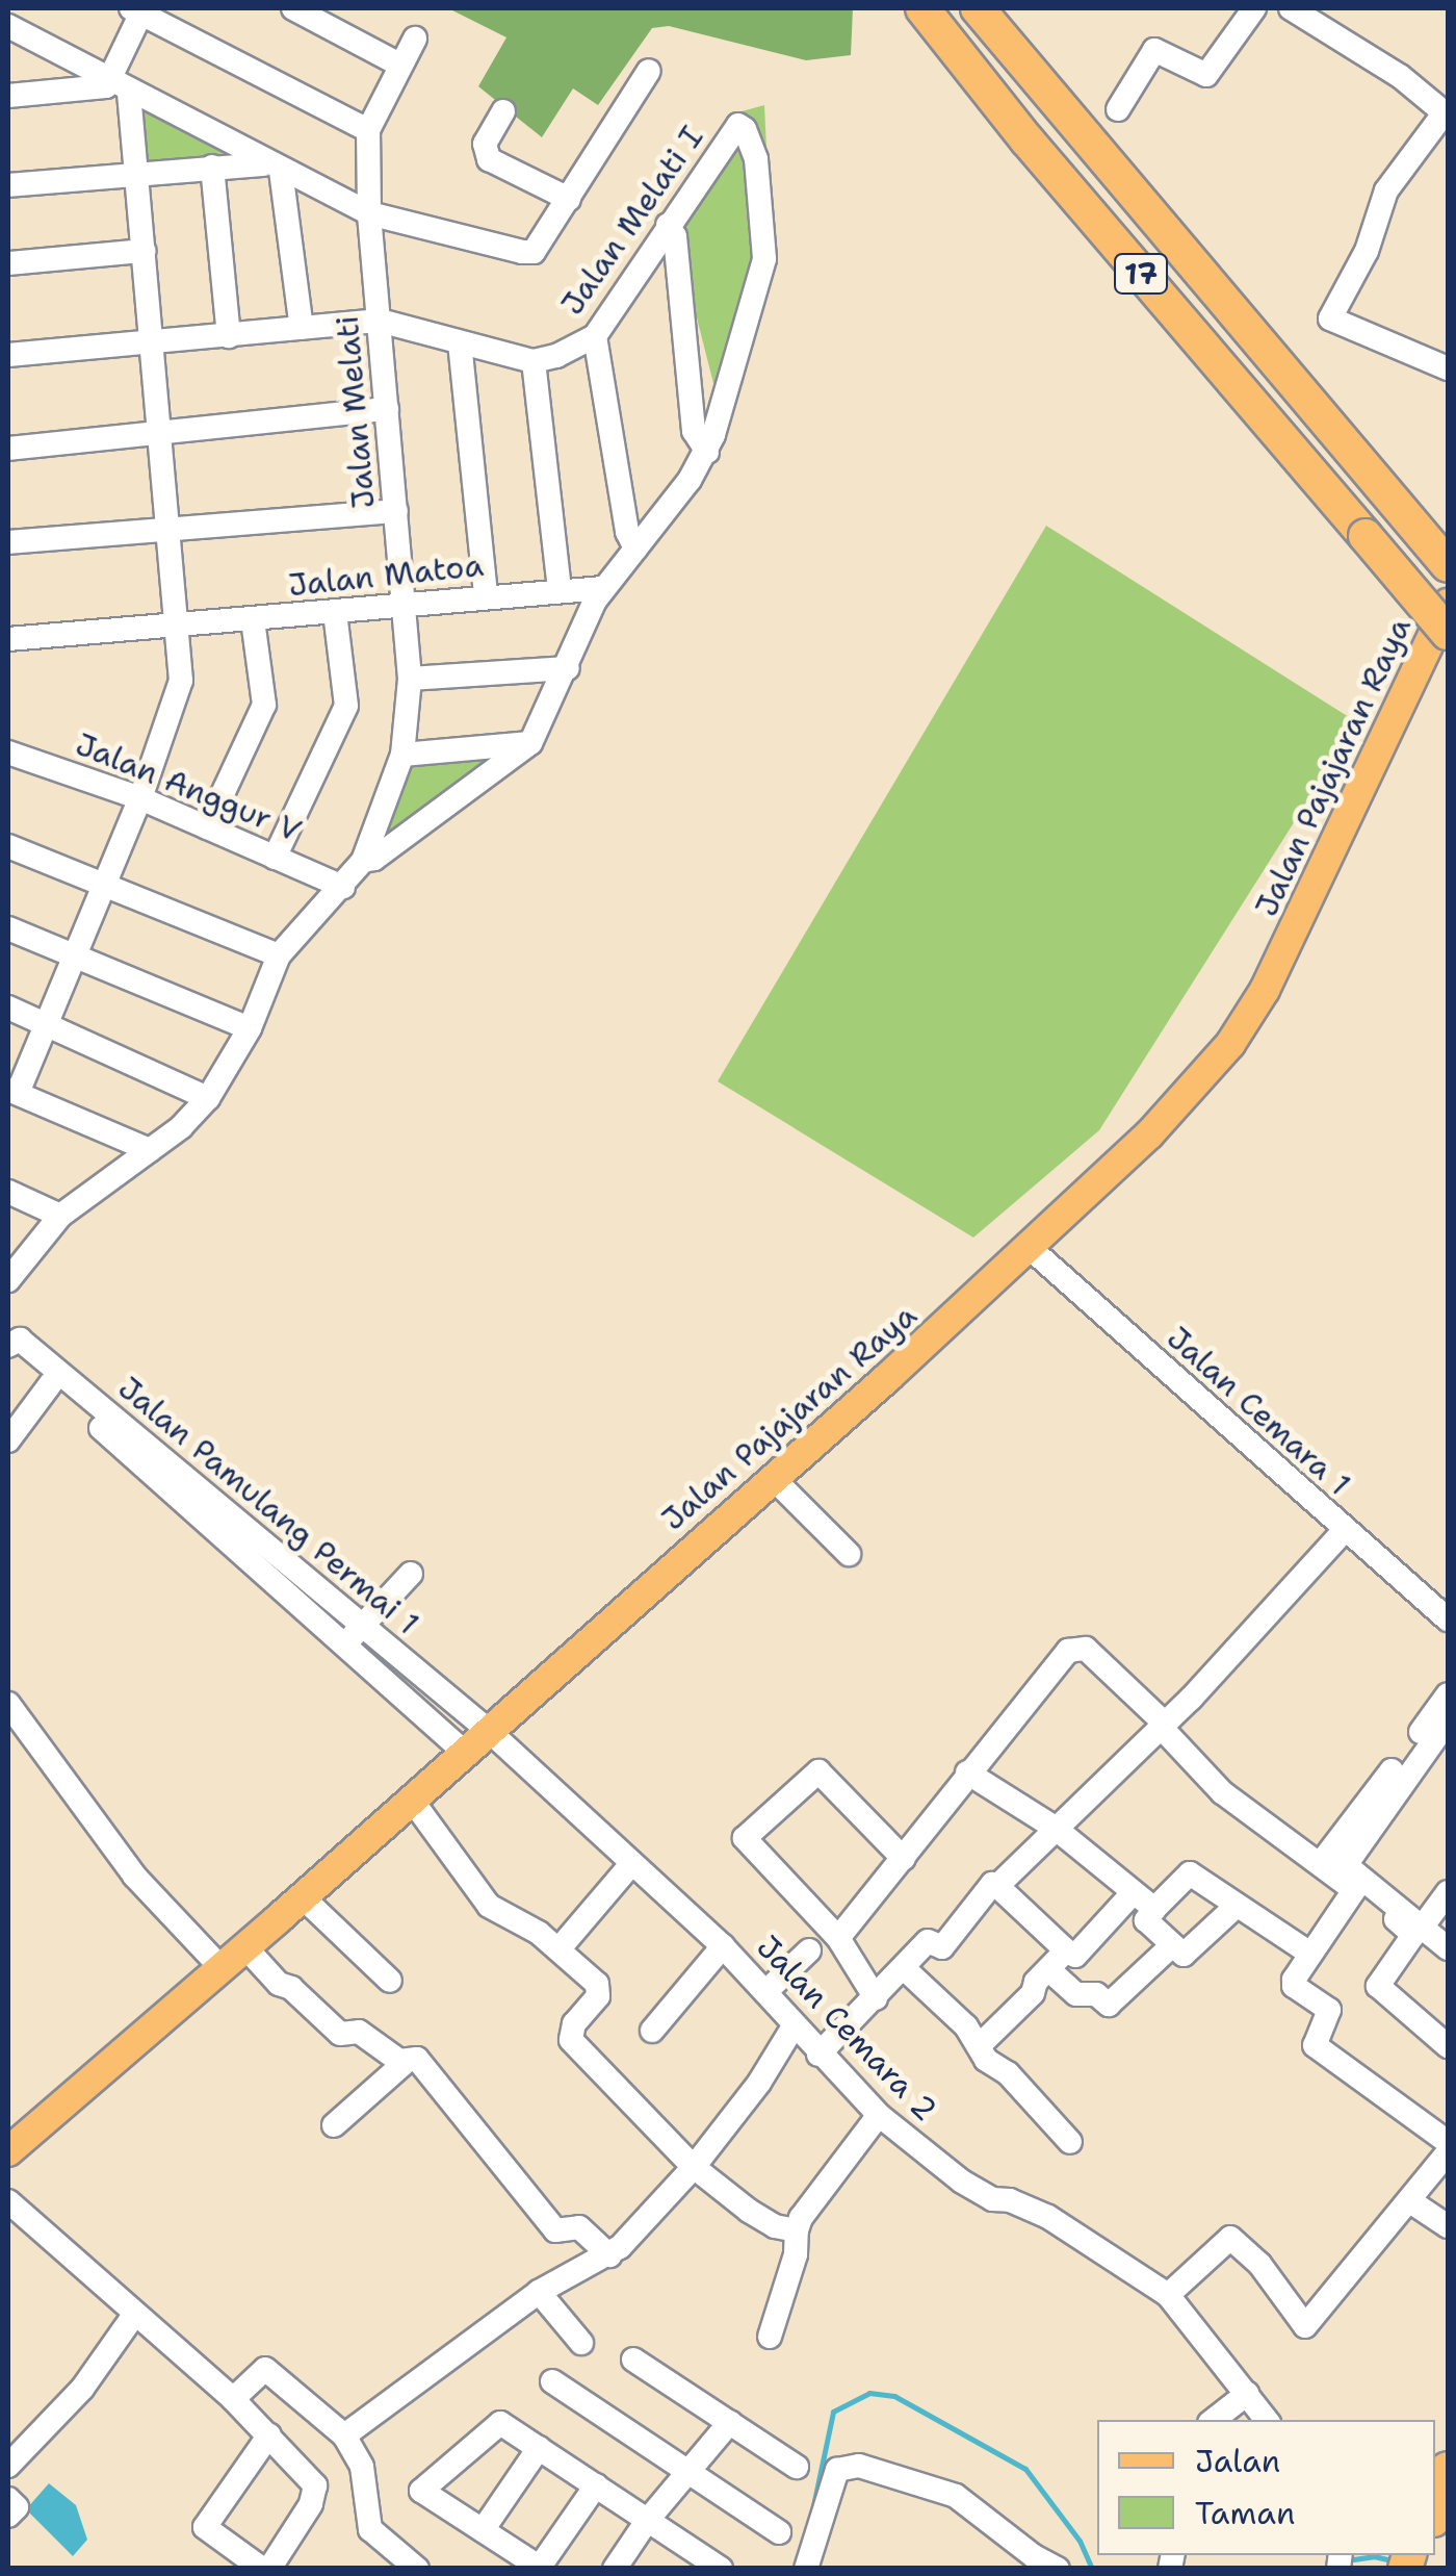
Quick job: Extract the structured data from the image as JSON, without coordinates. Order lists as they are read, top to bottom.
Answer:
{
  "streets": {
    "highway": ["17"],
    "main road": ["Jalan Pajajaran Raya"],
    "street": [
      "Jalan Melati I",
      "Jalan Melati",
      "Jalan Matoa",
      "Jalan Anggur V",
      "Jalan Cemara 1",
      "Jalan Pamulang Permai 1",
      "Jalan Cemara 2"
    ]
  },
  "crossings": [
    ["Jalan Melati I", "Jalan Matoa"],
    ["Jalan Melati", "Jalan Matoa"],
    ["Jalan Pajajaran Raya", "Jalan Cemara 1"],
    ["Jalan Pajajaran Raya", "Jalan Pamulang Permai 1"],
    ["Jalan Pajajaran Raya", "Jalan Cemara 2"],
    ["Jalan Pamulang Permai 1", "Jalan Cemara 2"]
  ],
  "legend": ["Jalan", "Taman"]
}
